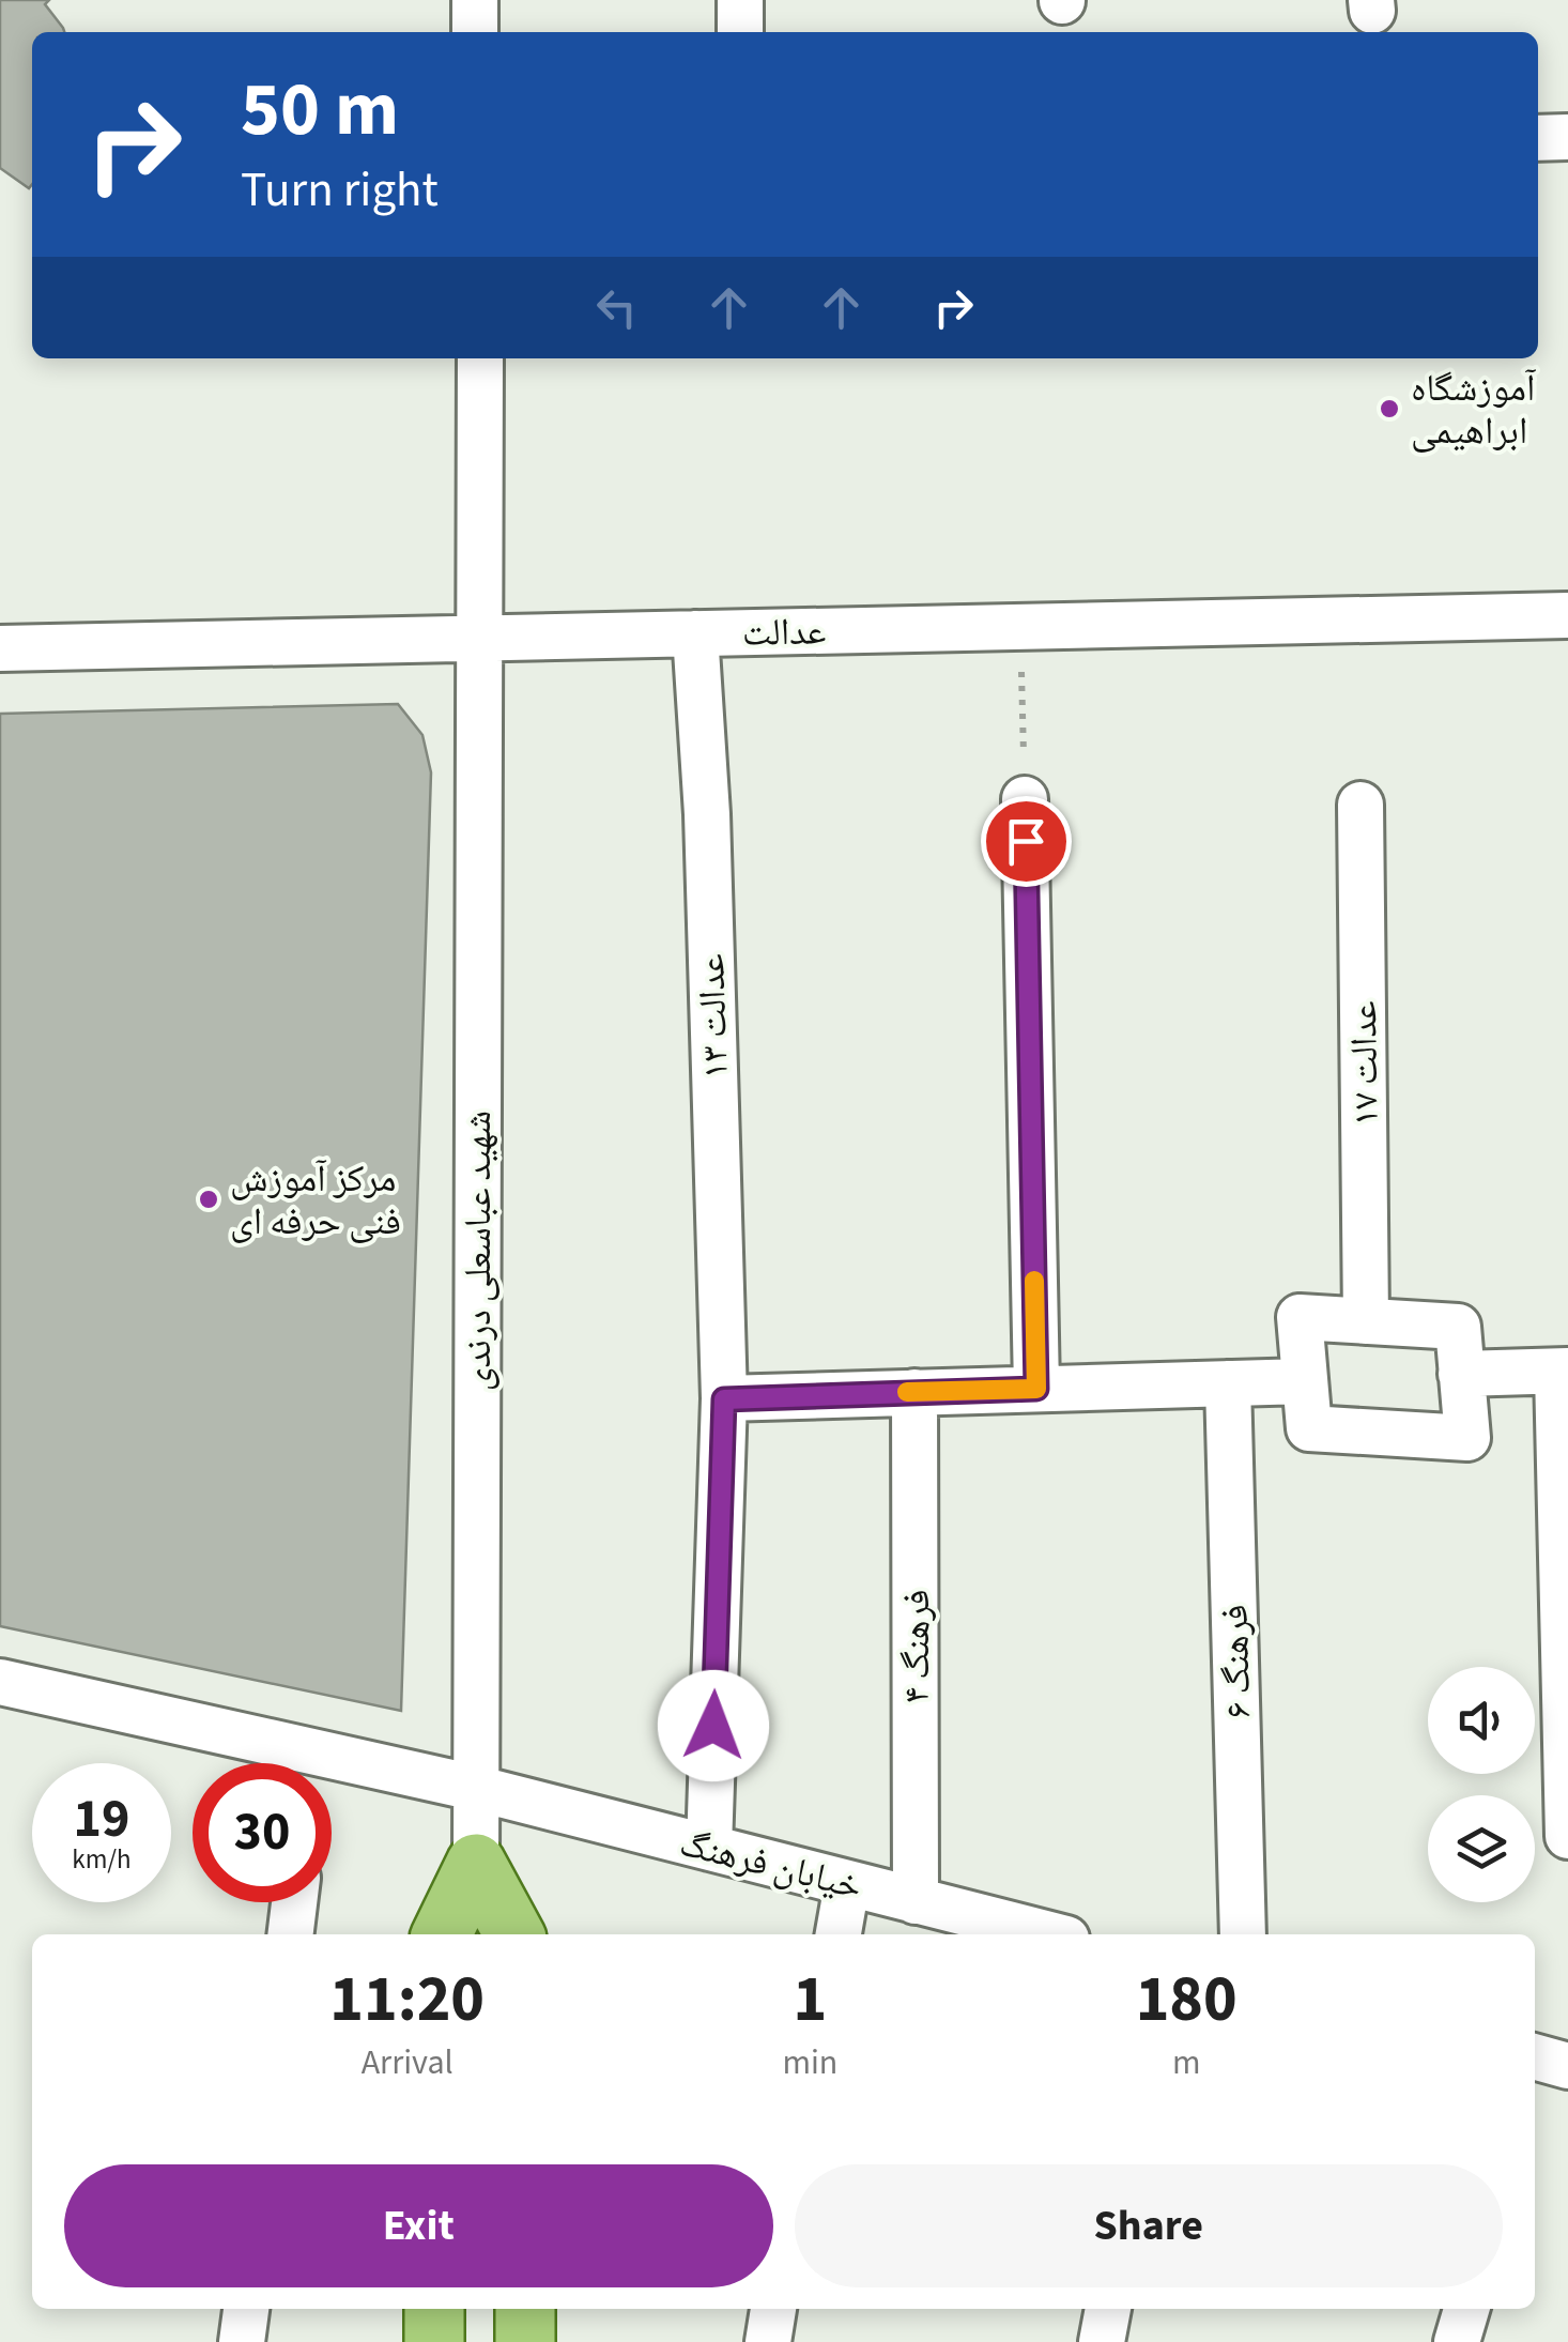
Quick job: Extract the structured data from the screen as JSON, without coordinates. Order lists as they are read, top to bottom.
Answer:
{
  "streets": {
    "street": [
      "عدالت",
      "عدالت ۱۳",
      "عدالت ۱۷",
      "شهید عباسعلی درندی",
      "فرهنگ ۴",
      "فرهنگ ۶",
      "خیابان فرهنگ"
    ]
  },
  "crossings": [
    ["عدالت", "عدالت ۱۳"],
    ["عدالت", "شهید عباسعلی درندی"],
    ["عدالت ۱۳", "خیابان فرهنگ"],
    ["شهید عباسعلی درندی", "خیابان فرهنگ"],
    ["فرهنگ ۴", "خیابان فرهنگ"]
  ],
  "places": ["آموزشگاه ابراهیمی", "مرکز آموزش فنی حرفه ای"],
  "page": {
    "turn": ["50 m", "Turn right"],
    "speed": "19 km/h",
    "limit": "30",
    "eta": [
      "11:20",
      "Arrival",
      "1",
      "min",
      "180",
      "m"
    ],
    "buttons": ["Exit", "Share"]
  }
}
